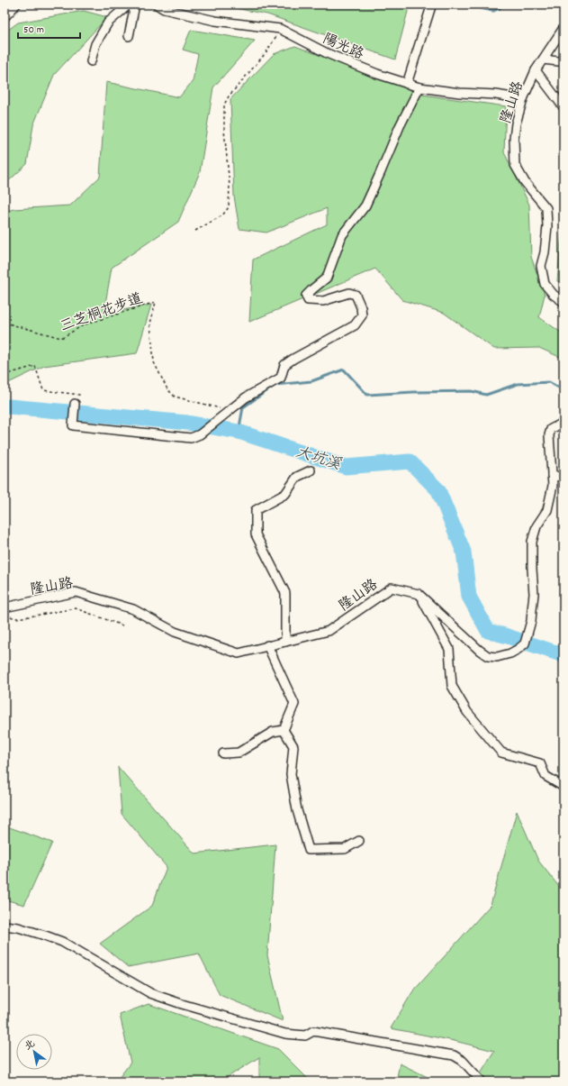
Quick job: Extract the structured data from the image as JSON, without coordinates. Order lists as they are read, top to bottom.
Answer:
{
  "streets": {
    "street": ["陽光路", "隆山路"],
    "path": ["三芝桐花步道"]
  },
  "crossings": [
    ["陽光路", "隆山路"]
  ],
  "water": ["大坑溪"],
  "scale_bar": "50 m",
  "north": "top left"
}
